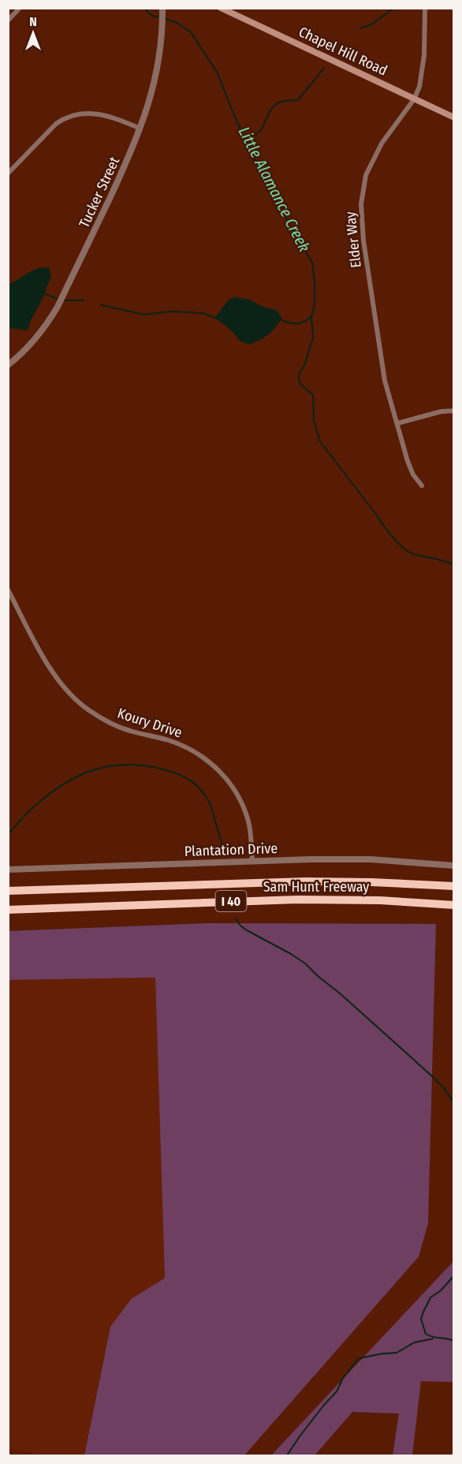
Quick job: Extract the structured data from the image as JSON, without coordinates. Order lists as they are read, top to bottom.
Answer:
{
  "streets": {
    "highway": ["Sam Hunt Freeway", "I 40"],
    "main road": ["Chapel Hill Road"],
    "street": [
      "Tucker Street",
      "Elder Way",
      "Koury Drive",
      "Plantation Drive"
    ]
  },
  "crossings": [
    ["Chapel Hill Road", "Elder Way"],
    ["Koury Drive", "Plantation Drive"]
  ],
  "water": ["Little Alamance Creek"],
  "north": "top"
}
